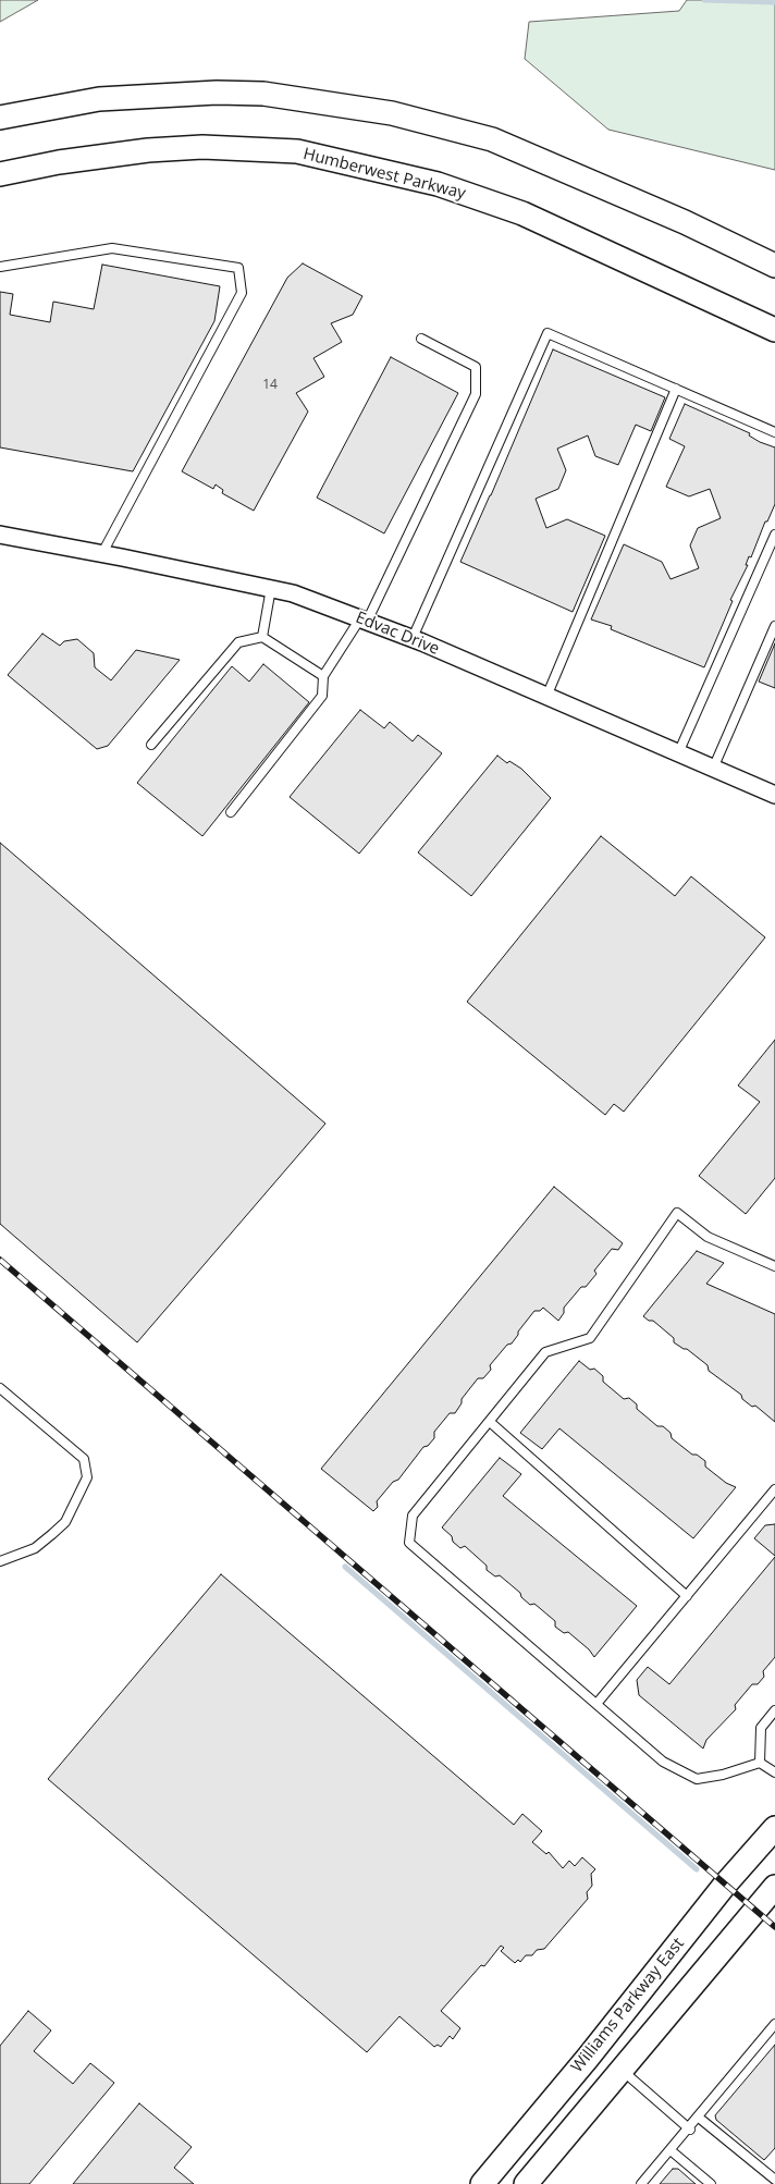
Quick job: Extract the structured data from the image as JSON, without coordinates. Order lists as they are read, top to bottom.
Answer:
{
  "streets": {
    "main road": ["Humberwest Parkway", "Williams Parkway East"],
    "street": ["Edvac Drive"]
  },
  "house_numbers": ["14"]
}
